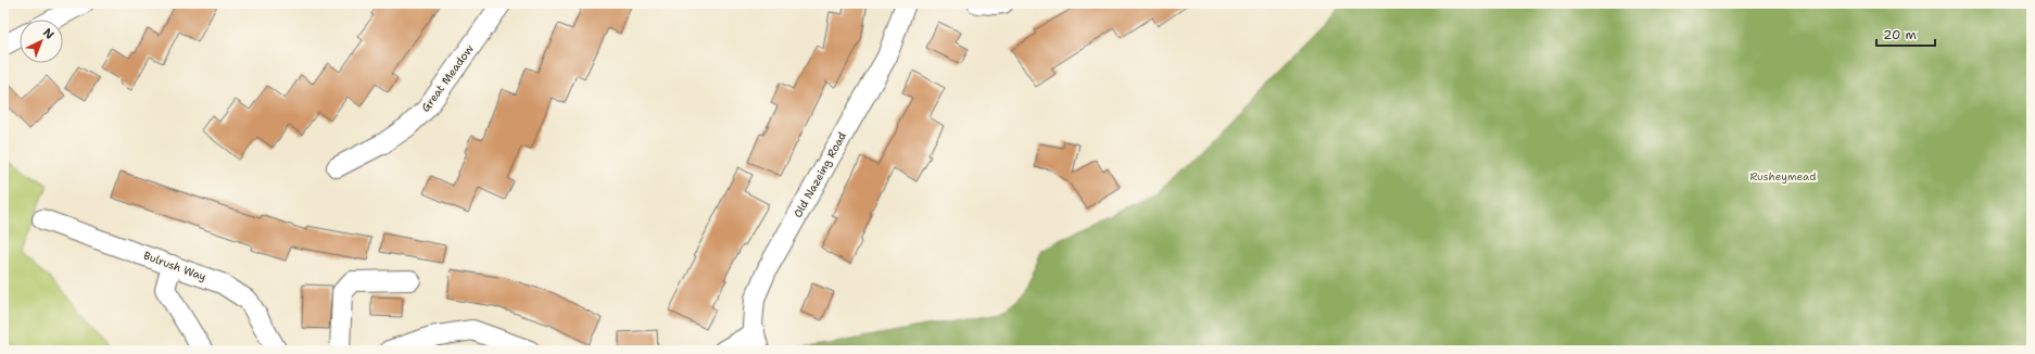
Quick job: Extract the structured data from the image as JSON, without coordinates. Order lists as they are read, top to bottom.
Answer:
{
  "streets": {
    "street": ["Great Meadow", "Old Nazeing Road", "Bulrush Way"]
  },
  "parks": ["Rusheymead"],
  "scale_bar": "20 m",
  "north": "top right"
}
